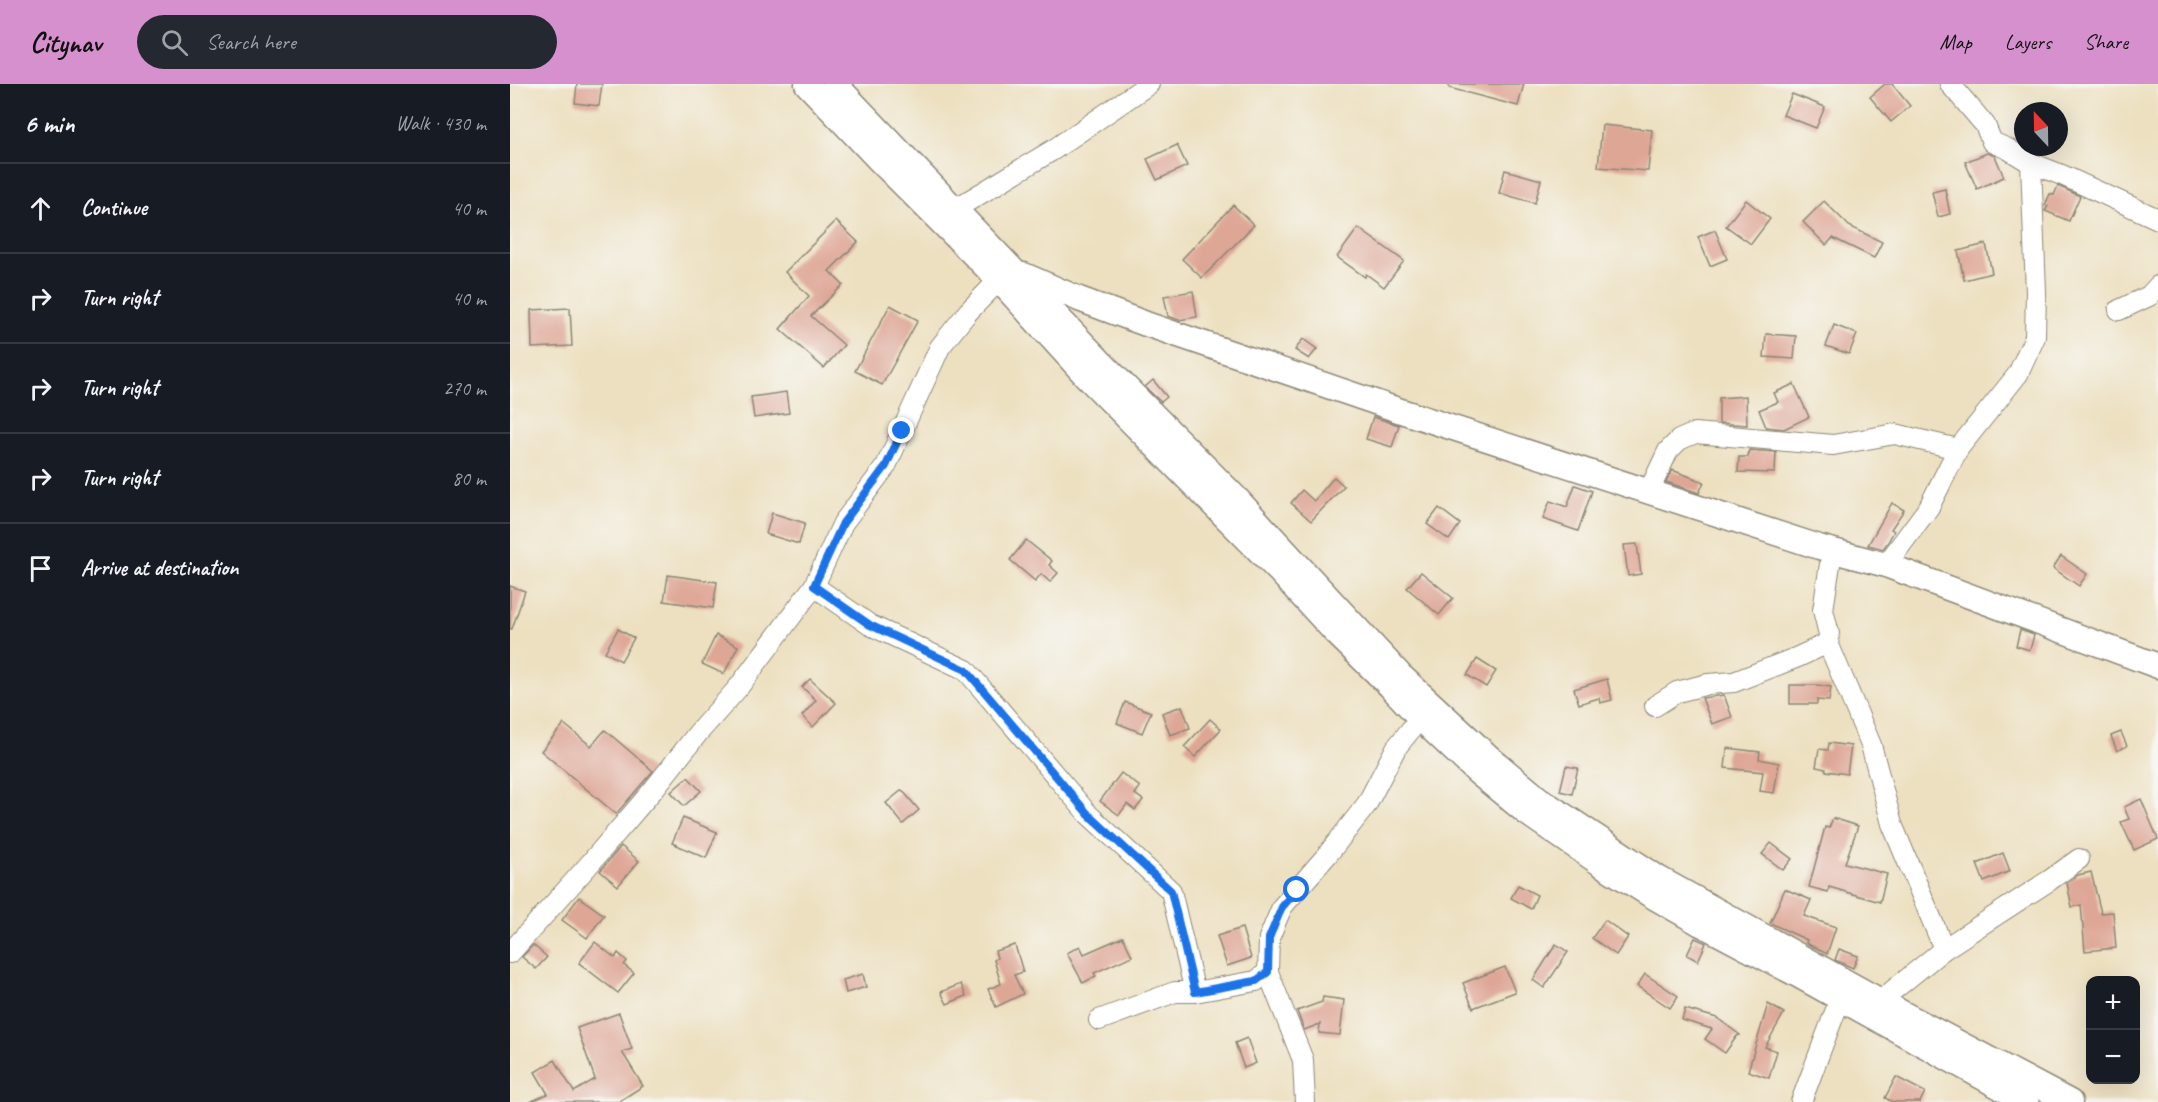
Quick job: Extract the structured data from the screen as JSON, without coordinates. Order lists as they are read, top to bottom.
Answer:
{
  "north": "top",
  "page": {
    "header": "Citynav",
    "search": "Search here",
    "nav": ["Map", "Layers", "Share"],
    "heading": ["6 min", "Walk · 430 m"],
    "list": [
      ["Continue", "40 m"],
      ["Turn right", "40 m"],
      ["Turn right", "270 m"],
      ["Turn right", "80 m"],
      "Arrive at destination"
    ],
    "map_buttons": ["+", "−"]
  }
}
